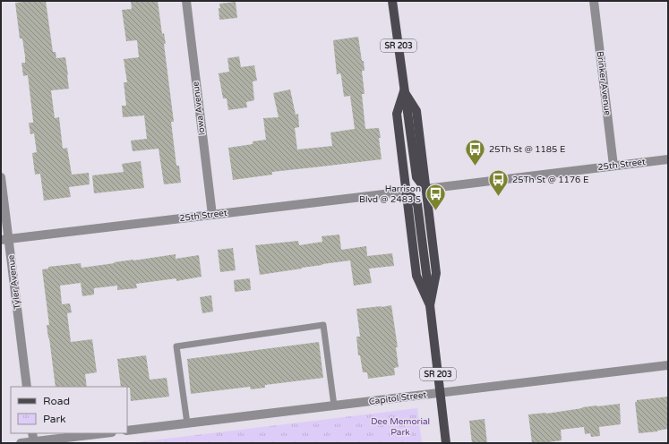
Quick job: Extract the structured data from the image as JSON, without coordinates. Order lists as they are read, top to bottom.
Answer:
{
  "streets": {
    "main road": ["SR 203"],
    "street": [
      "Brinker Avenue",
      "Iowa Avenue",
      "25th Street",
      "Tyler Avenue",
      "Capitol Street"
    ]
  },
  "crossings": [
    ["SR 203", "25th Street"],
    ["SR 203", "Capitol Street"],
    ["Brinker Avenue", "25th Street"],
    ["Iowa Avenue", "25th Street"],
    ["25th Street", "Tyler Avenue"]
  ],
  "parks": ["Dee Memorial Park"],
  "places": {
    "bus stop": ["25Th St @ 1185 E", "25Th St @ 1176 E", "Harrison Blvd @ 2483 S"]
  },
  "legend": ["Road", "Park"]
}
